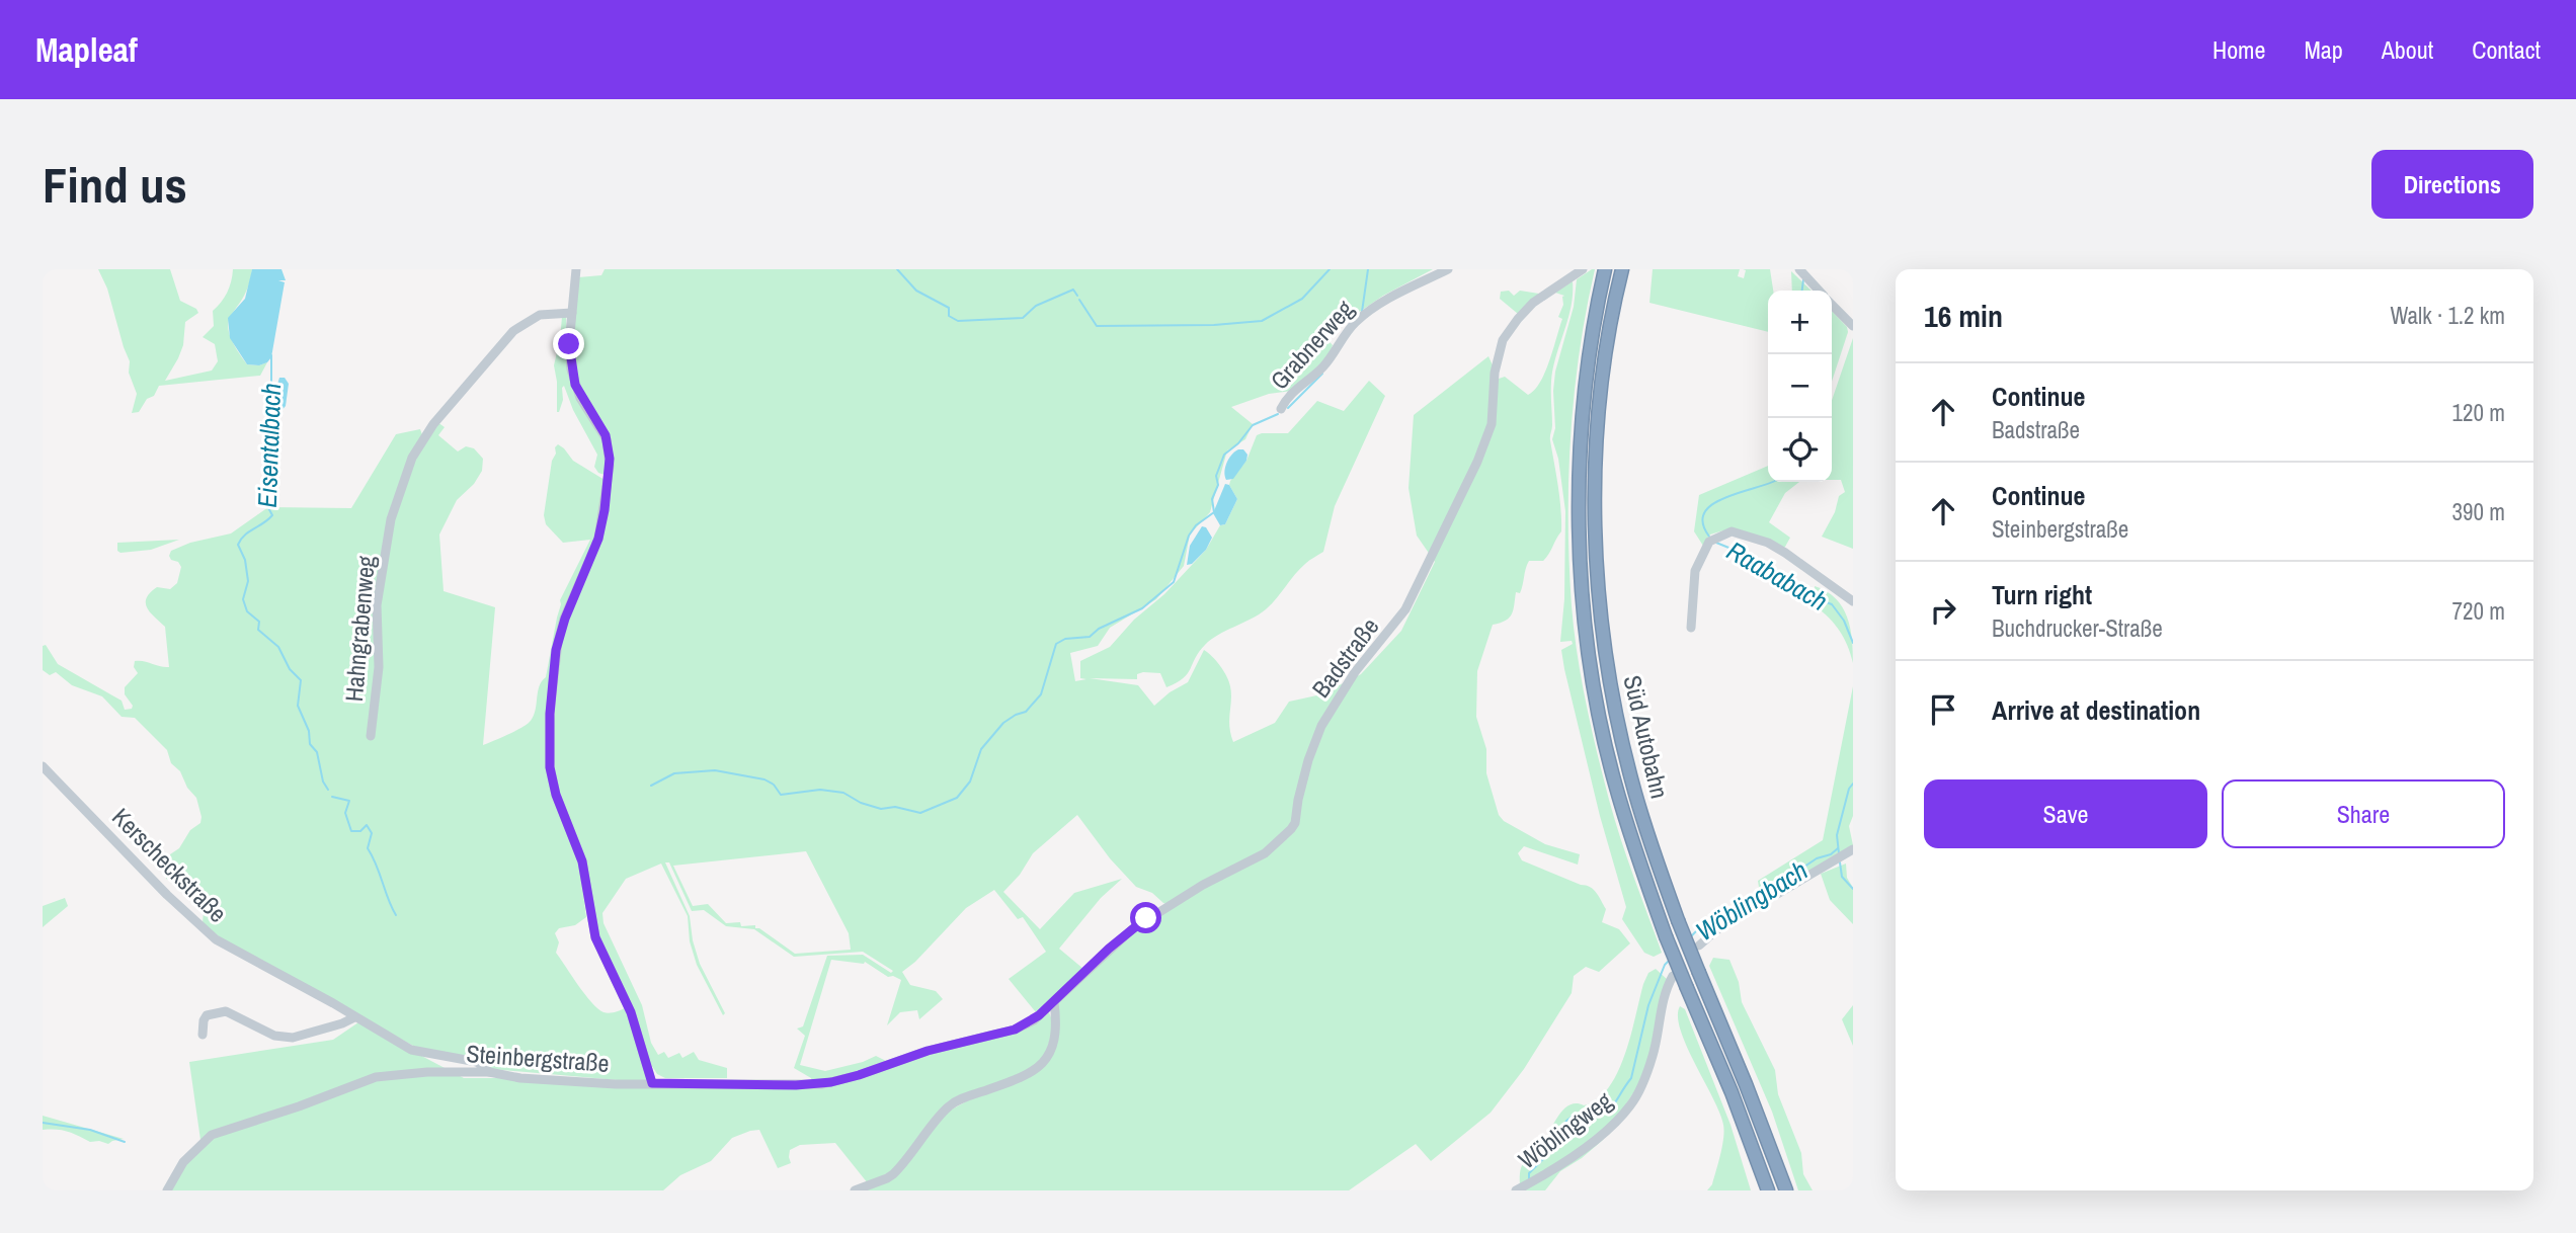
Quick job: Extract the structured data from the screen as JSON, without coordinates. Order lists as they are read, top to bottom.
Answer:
{
  "streets": {
    "highway": ["Süd Autobahn"],
    "street": [
      "Grabnerweg",
      "Hahngrabenweg",
      "Badstraße",
      "Kerscheckstraße",
      "Steinbergstraße",
      "Wöblingweg"
    ]
  },
  "crossings": [
    ["Badstraße", "Steinbergstraße"],
    ["Kerscheckstraße", "Steinbergstraße"]
  ],
  "water": ["Eisentalbach", "Raababach", "Wöblingbach"],
  "page": {
    "header": "Mapleaf",
    "nav": [
      "Home",
      "Map",
      "About",
      "Contact"
    ],
    "buttons": [
      "Directions",
      ["Save", "Share"]
    ],
    "title": "Find us",
    "heading": ["16 min", "Walk · 1.2 km"],
    "map_buttons": ["+", "−"],
    "list": [
      ["Continue", "Badstraße", "120 m"],
      ["Continue", "Steinbergstraße", "390 m"],
      ["Turn right", "Buchdrucker-Straße", "720 m"],
      "Arrive at destination"
    ]
  }
}
